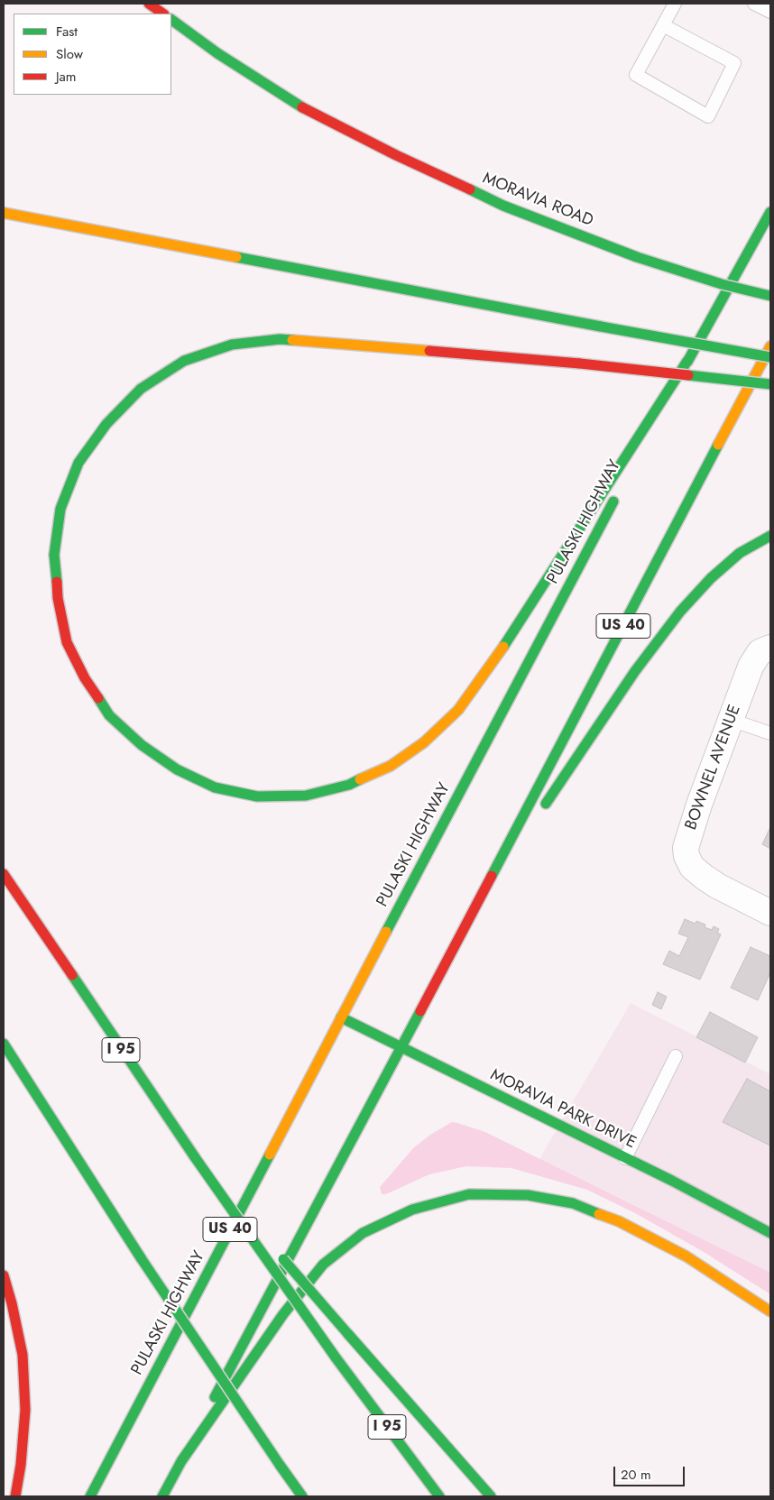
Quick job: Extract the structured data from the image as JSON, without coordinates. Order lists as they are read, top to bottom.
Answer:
{
  "streets": {
    "main road": [
      "MORAVIA ROAD",
      "PULASKI HIGHWAY",
      "US 40",
      "I 95",
      "MORAVIA PARK DRIVE"
    ],
    "street": ["BOWNEL AVENUE"]
  },
  "crossings": [
    ["PULASKI HIGHWAY", "MORAVIA PARK DRIVE"],
    ["US 40", "MORAVIA PARK DRIVE"]
  ],
  "legend": ["Fast", "Slow", "Jam"],
  "scale_bar": "20 m"
}
